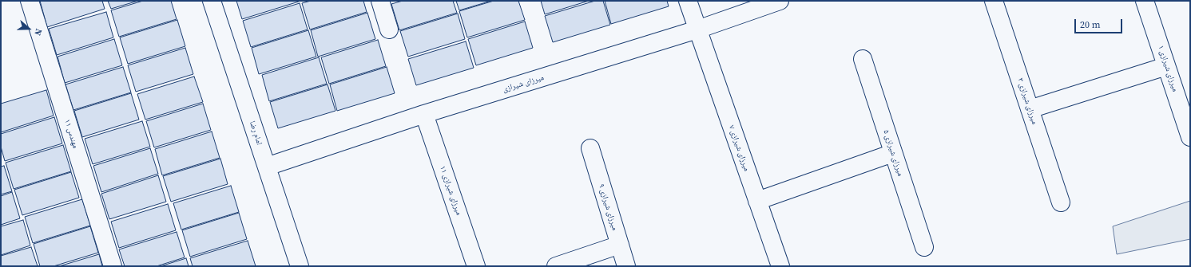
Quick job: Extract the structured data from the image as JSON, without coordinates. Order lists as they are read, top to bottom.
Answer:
{
  "streets": {
    "street": [
      "میرزای شیرازی ۱",
      "میرزای شیرازی",
      "میرزای شیرازی ۳",
      "امام رضا",
      "مهندس ۱۱",
      "میرزای شیرازی ۷",
      "میرزای شیرازی ۵",
      "میرزای شیرازی ۱۱",
      "میرزای شیرازی ۹"
    ]
  },
  "crossings": [
    ["میرزای شیرازی", "امام رضا"],
    ["میرزای شیرازی", "میرزای شیرازی ۷"],
    ["میرزای شیرازی", "میرزای شیرازی ۱۱"]
  ],
  "scale_bar": "20 m",
  "north": "right"
}
